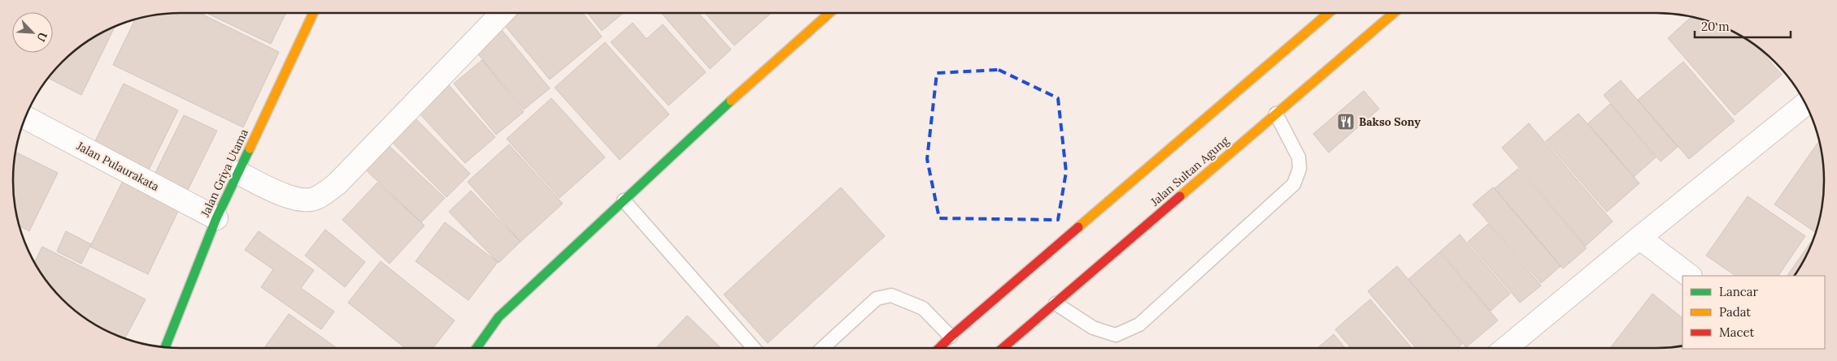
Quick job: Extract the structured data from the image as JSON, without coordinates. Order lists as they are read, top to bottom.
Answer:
{
  "streets": {
    "main road": ["Jalan Sultan Agung", "Jalan Griya Utama"],
    "street": ["Jalan Pulaurakata"]
  },
  "crossings": [
    ["Jalan Pulaurakata", "Jalan Griya Utama"]
  ],
  "places": {
    "restaurant": ["Bakso Sony"]
  },
  "legend": ["Lancar", "Padat", "Macet"],
  "scale_bar": "20 m",
  "north": "bottom right"
}
